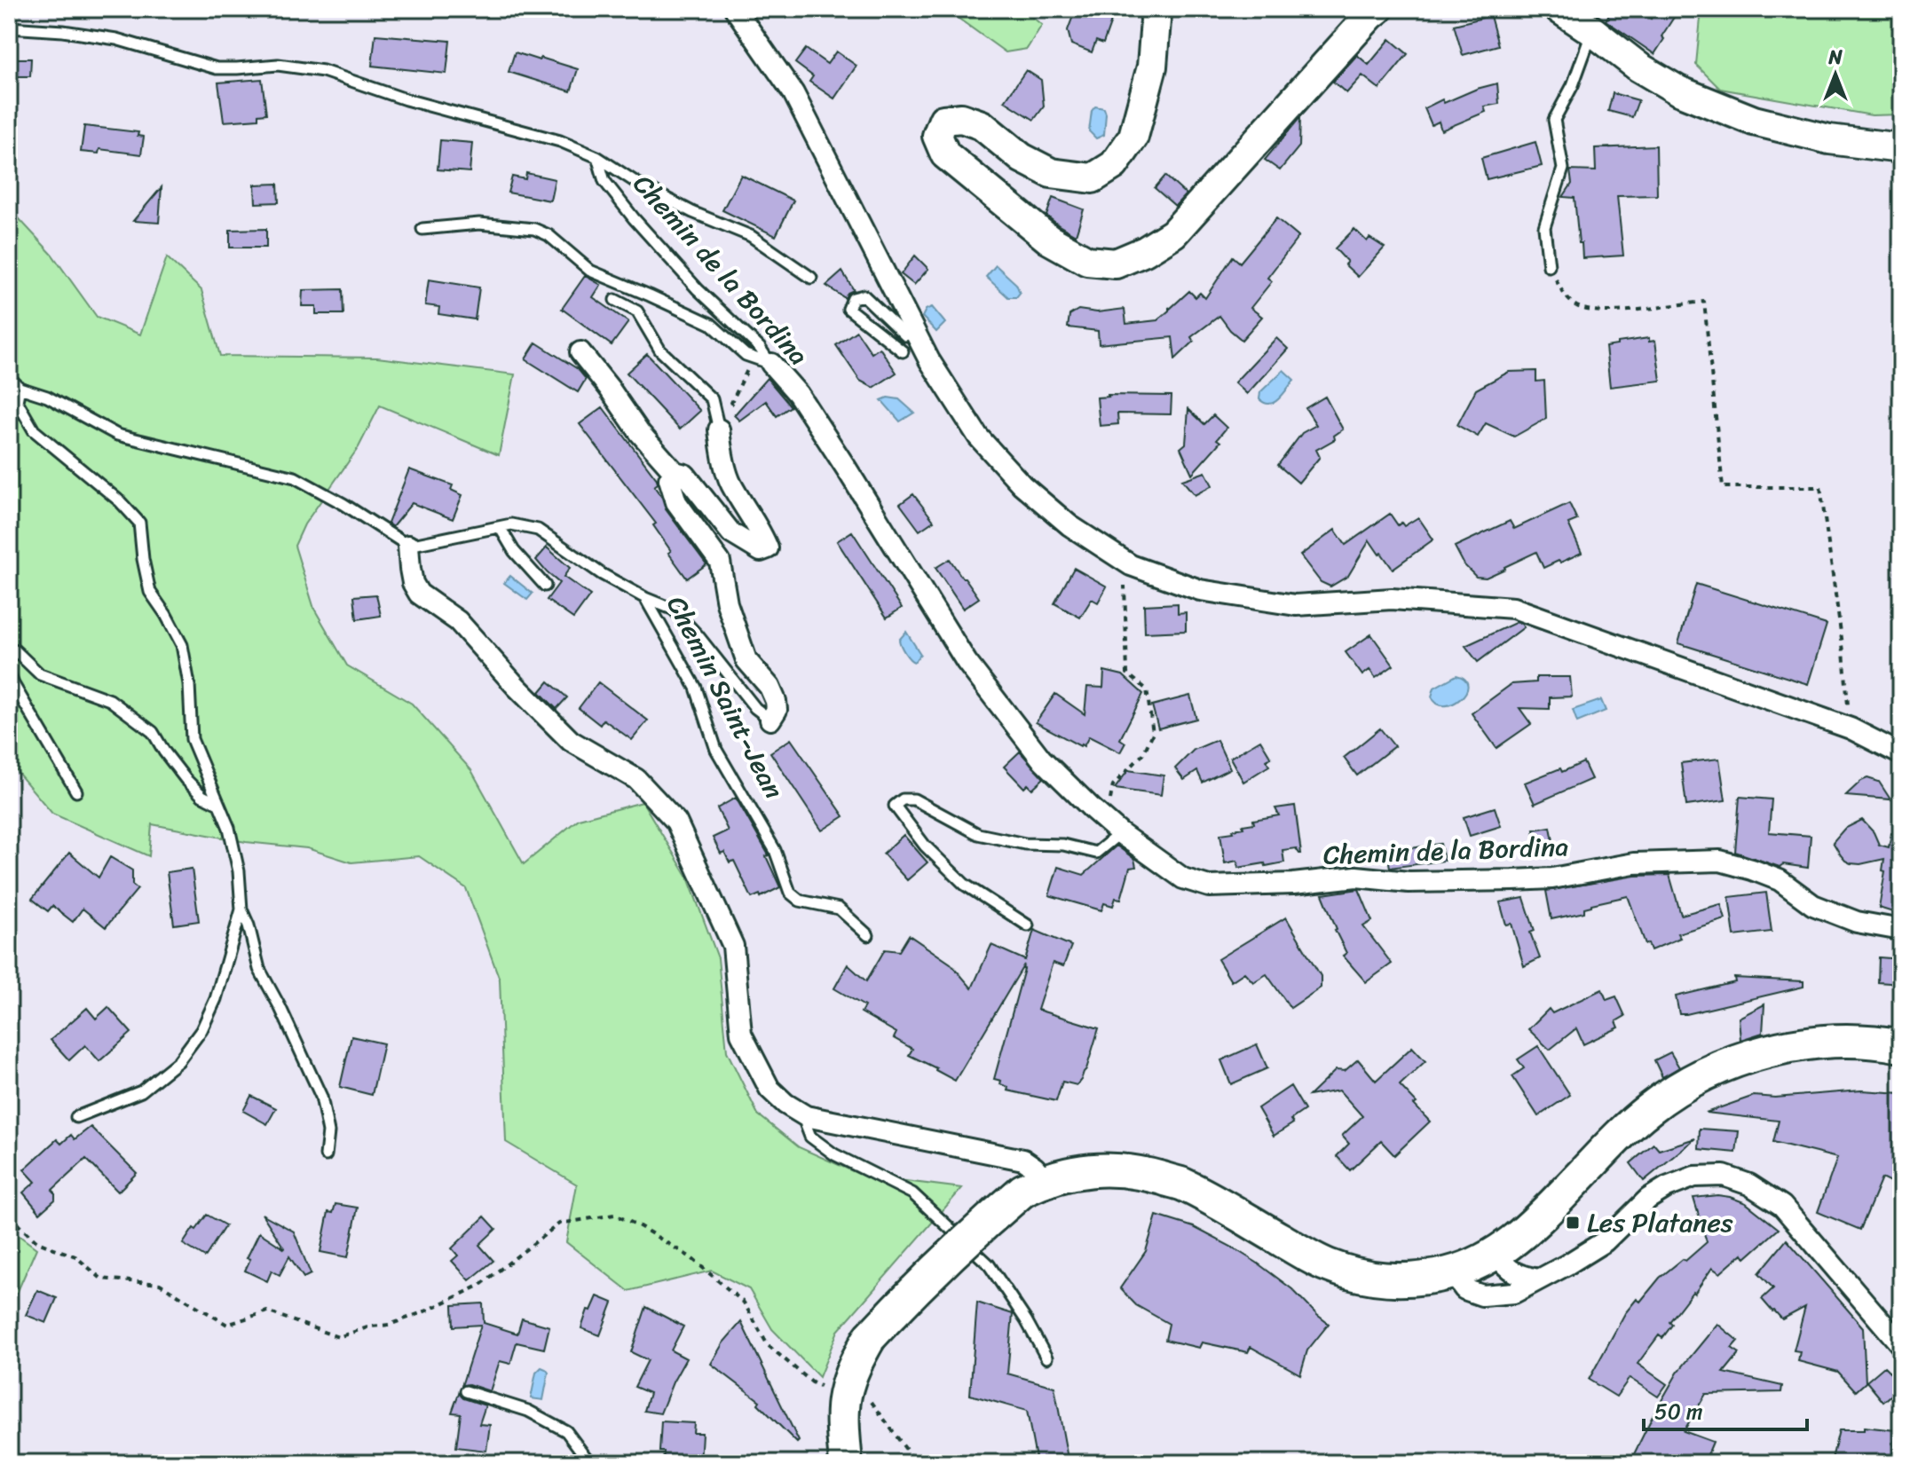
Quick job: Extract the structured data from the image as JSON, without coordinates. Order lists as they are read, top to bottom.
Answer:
{
  "streets": {
    "street": ["Chemin de la Bordina", "Chemin Saint-Jean"]
  },
  "places": {
    "transit": ["Les Platanes"]
  },
  "scale_bar": "50 m",
  "north": "top"
}
